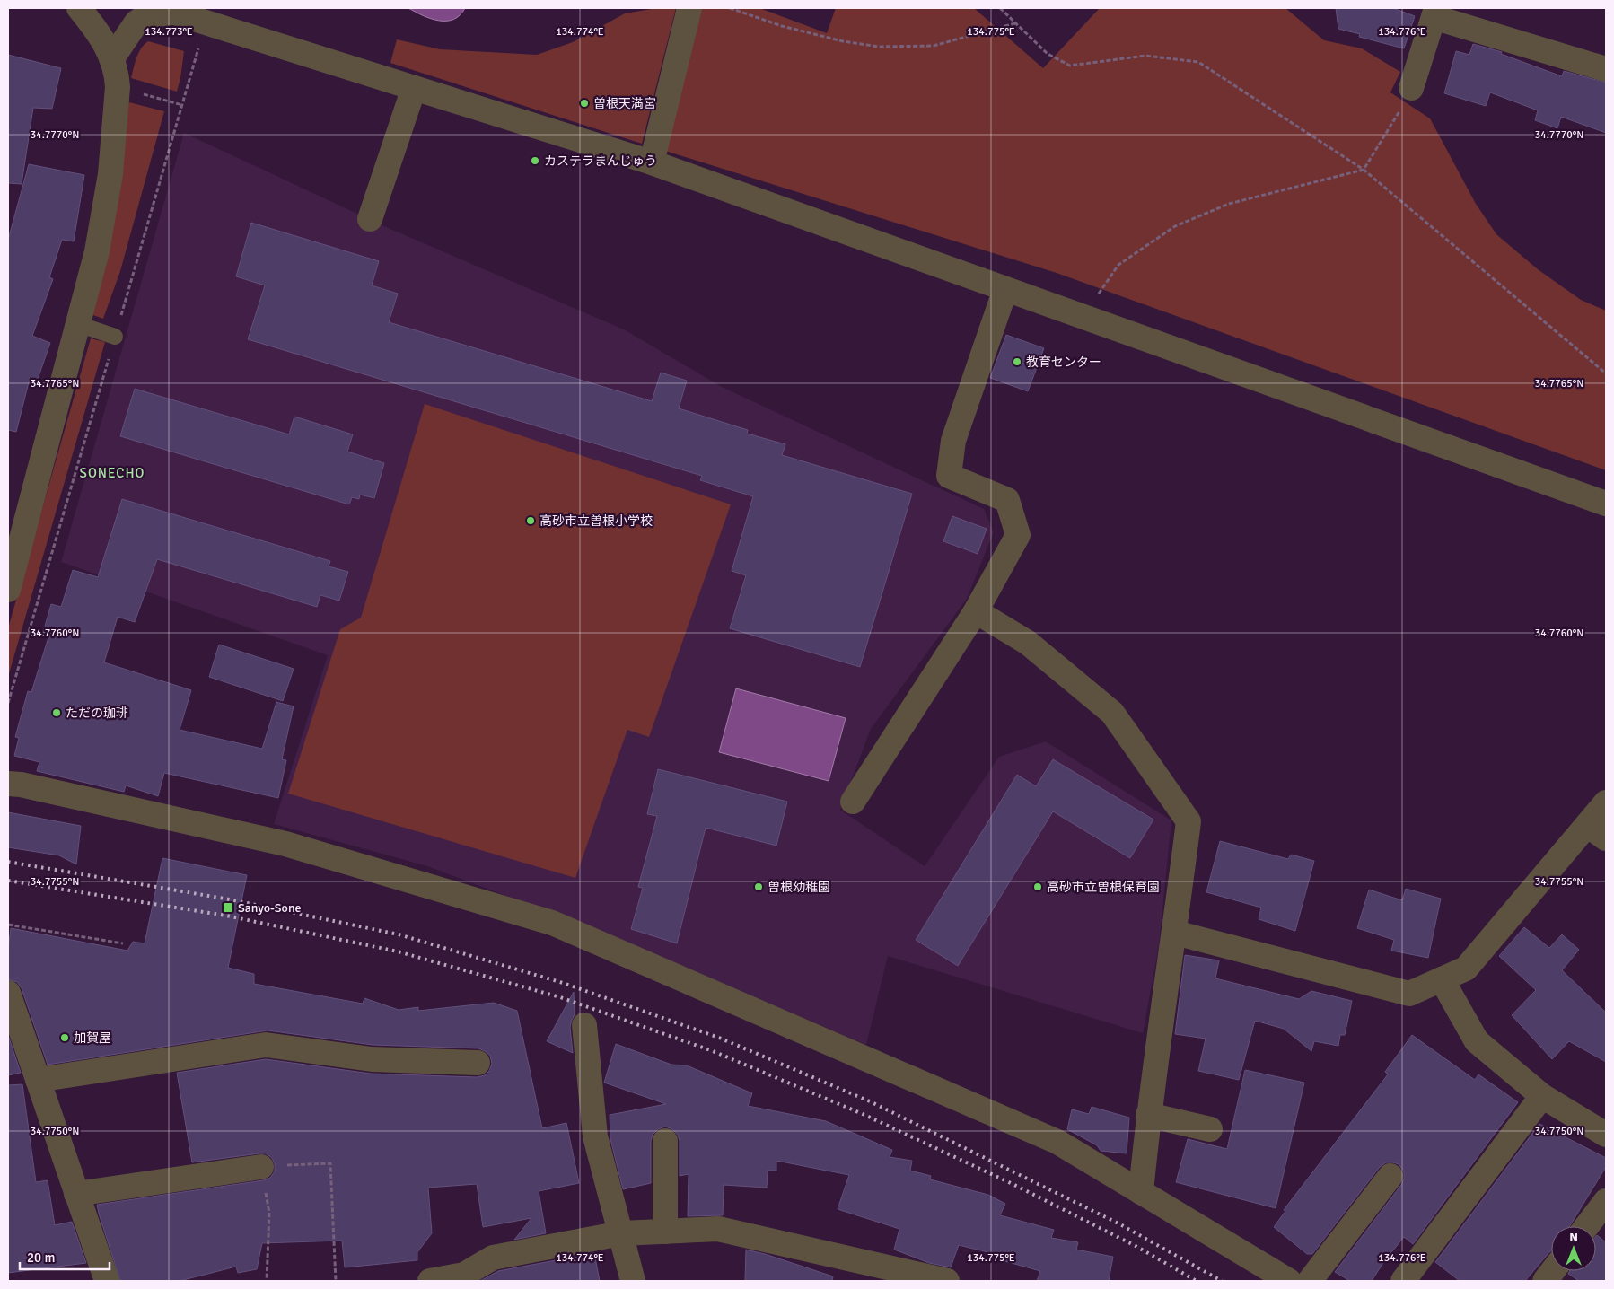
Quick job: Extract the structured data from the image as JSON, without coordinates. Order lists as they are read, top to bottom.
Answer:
{
  "districts": ["SONECHO"],
  "places": {
    "other": [
      "曽根天満宮",
      "カステラまんじゅう",
      "教育センター",
      "高砂市立曽根小学校",
      "ただの珈琲",
      "曽根幼稚園",
      "高砂市立曽根保育園",
      "加賀屋"
    ],
    "transit": ["Sanyo-Sone"]
  },
  "scale_bar": "20 m",
  "north": "top",
  "coordinates": [
    "134.773°E",
    "134.774°E",
    "134.775°E",
    "134.776°E",
    "34.7770°N",
    "34.7765°N",
    "34.7760°N",
    "34.7755°N",
    "34.7750°N"
  ]
}
